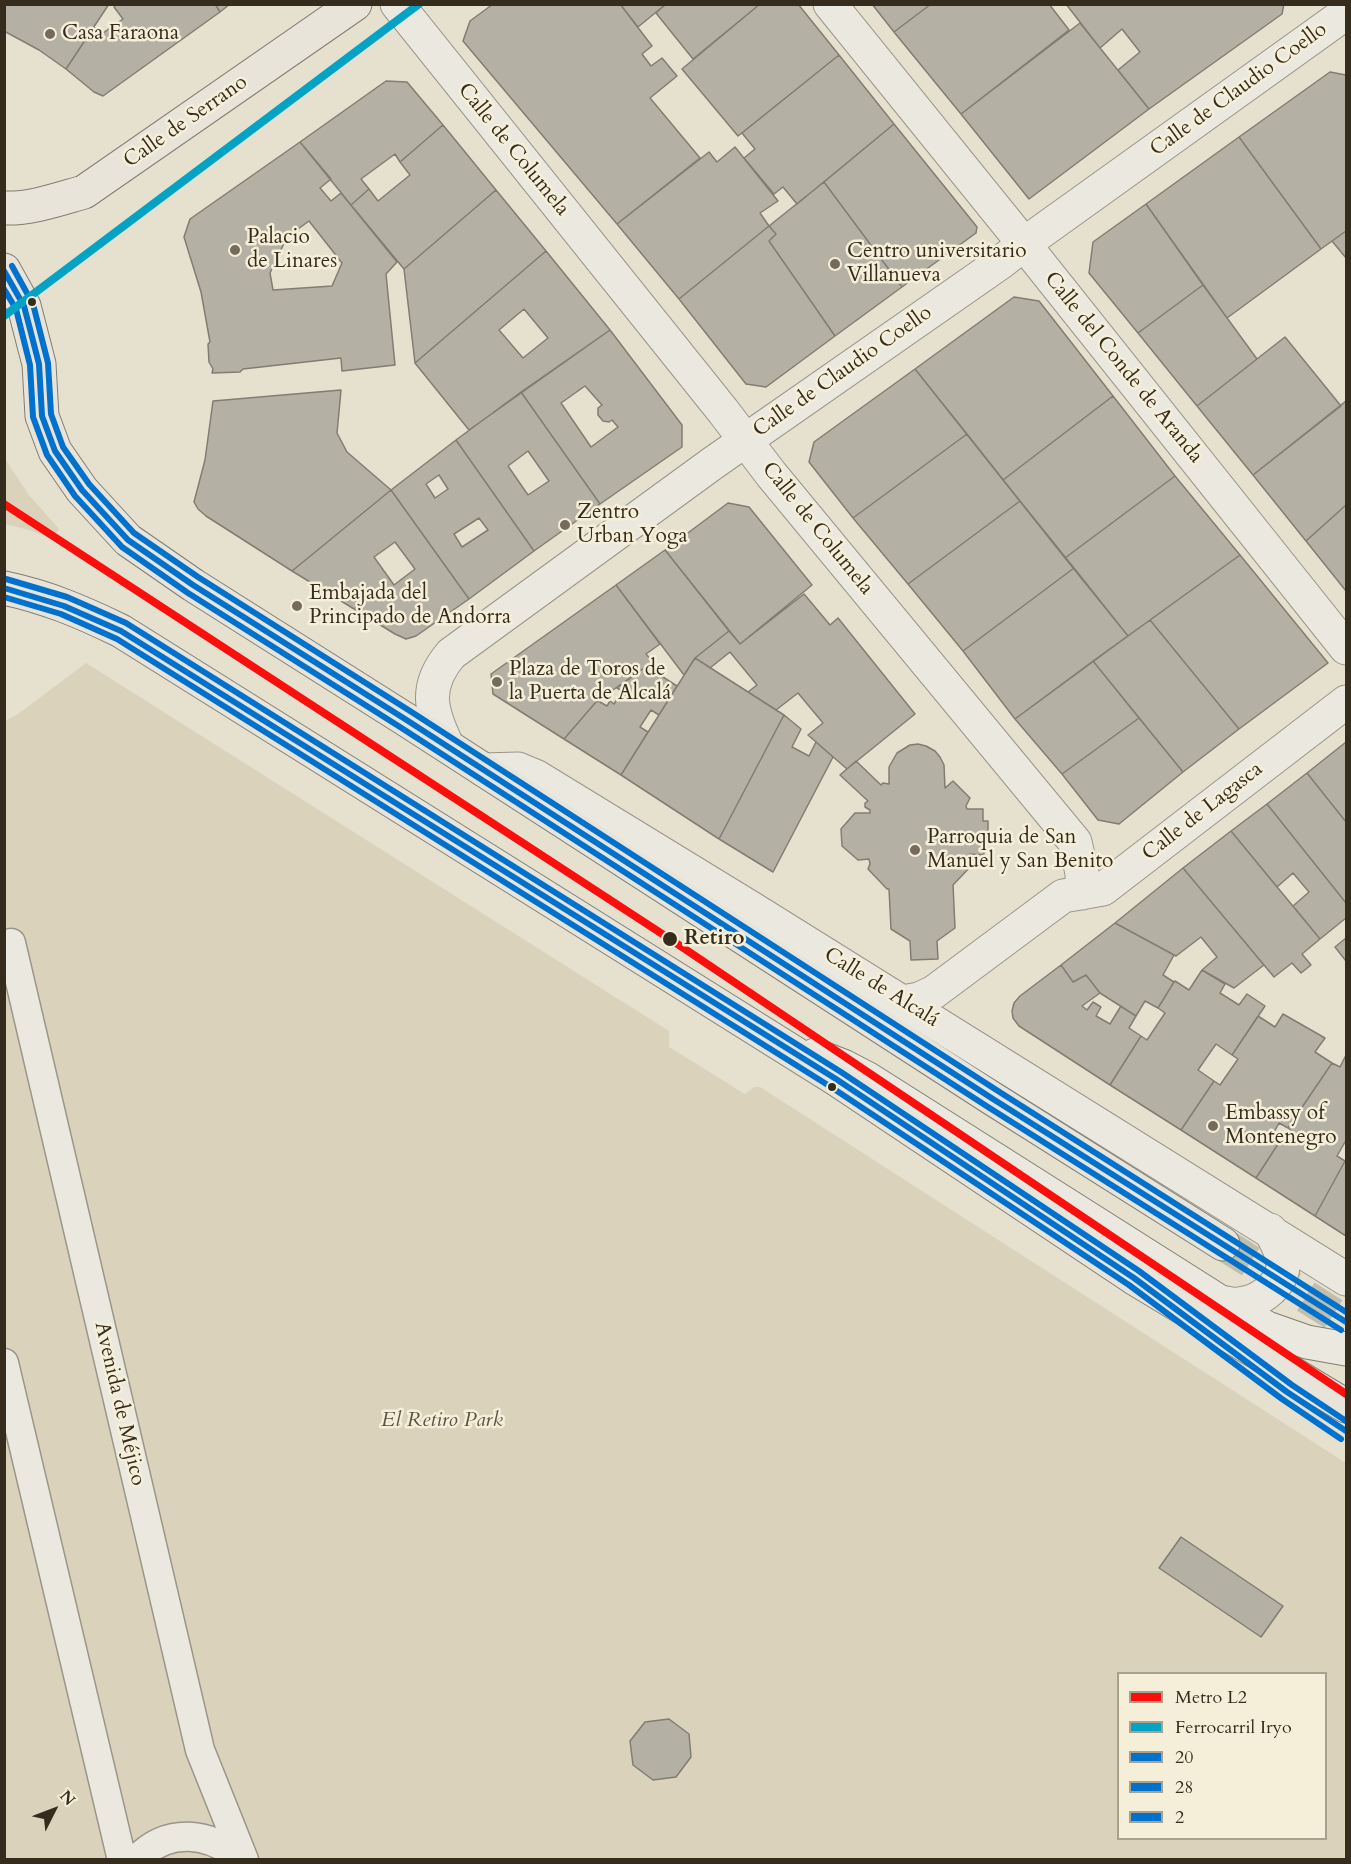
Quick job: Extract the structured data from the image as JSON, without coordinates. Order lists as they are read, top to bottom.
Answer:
{
  "streets": {
    "main road": ["Calle de Serrano", "Calle de Alcalá"],
    "street": [
      "Calle de Claudio Coello",
      "Calle de Columela",
      "Calle del Conde de Aranda",
      "Calle de Lagasca",
      "Avenida de Méjico"
    ]
  },
  "crossings": [
    ["Calle de Claudio Coello", "Calle de Columela"],
    ["Calle de Claudio Coello", "Calle del Conde de Aranda"],
    ["Calle de Claudio Coello", "Calle de Alcalá"],
    ["Calle de Columela", "Calle de Lagasca"],
    ["Calle de Lagasca", "Calle de Alcalá"]
  ],
  "parks": ["El Retiro Park"],
  "places": [
    "Casa Faraona",
    "Palacio de Linares",
    "Centro universitario Villanueva",
    "Zentro Urban Yoga",
    "Embajada del Principado de Andorra",
    "Plaza de Toros de la Puerta de Alcalá",
    "Parroquia de San Manuel y San Benito",
    "Retiro",
    "Embassy of Montenegro"
  ],
  "lines": [
    "rail line Iryo",
    "transit line 2",
    "transit line 20",
    "transit line 28",
    "metro line L2"
  ],
  "legend": [
    "Metro L2",
    "Ferrocarril Iryo",
    "20",
    "28",
    "2"
  ],
  "north": "top right"
}
